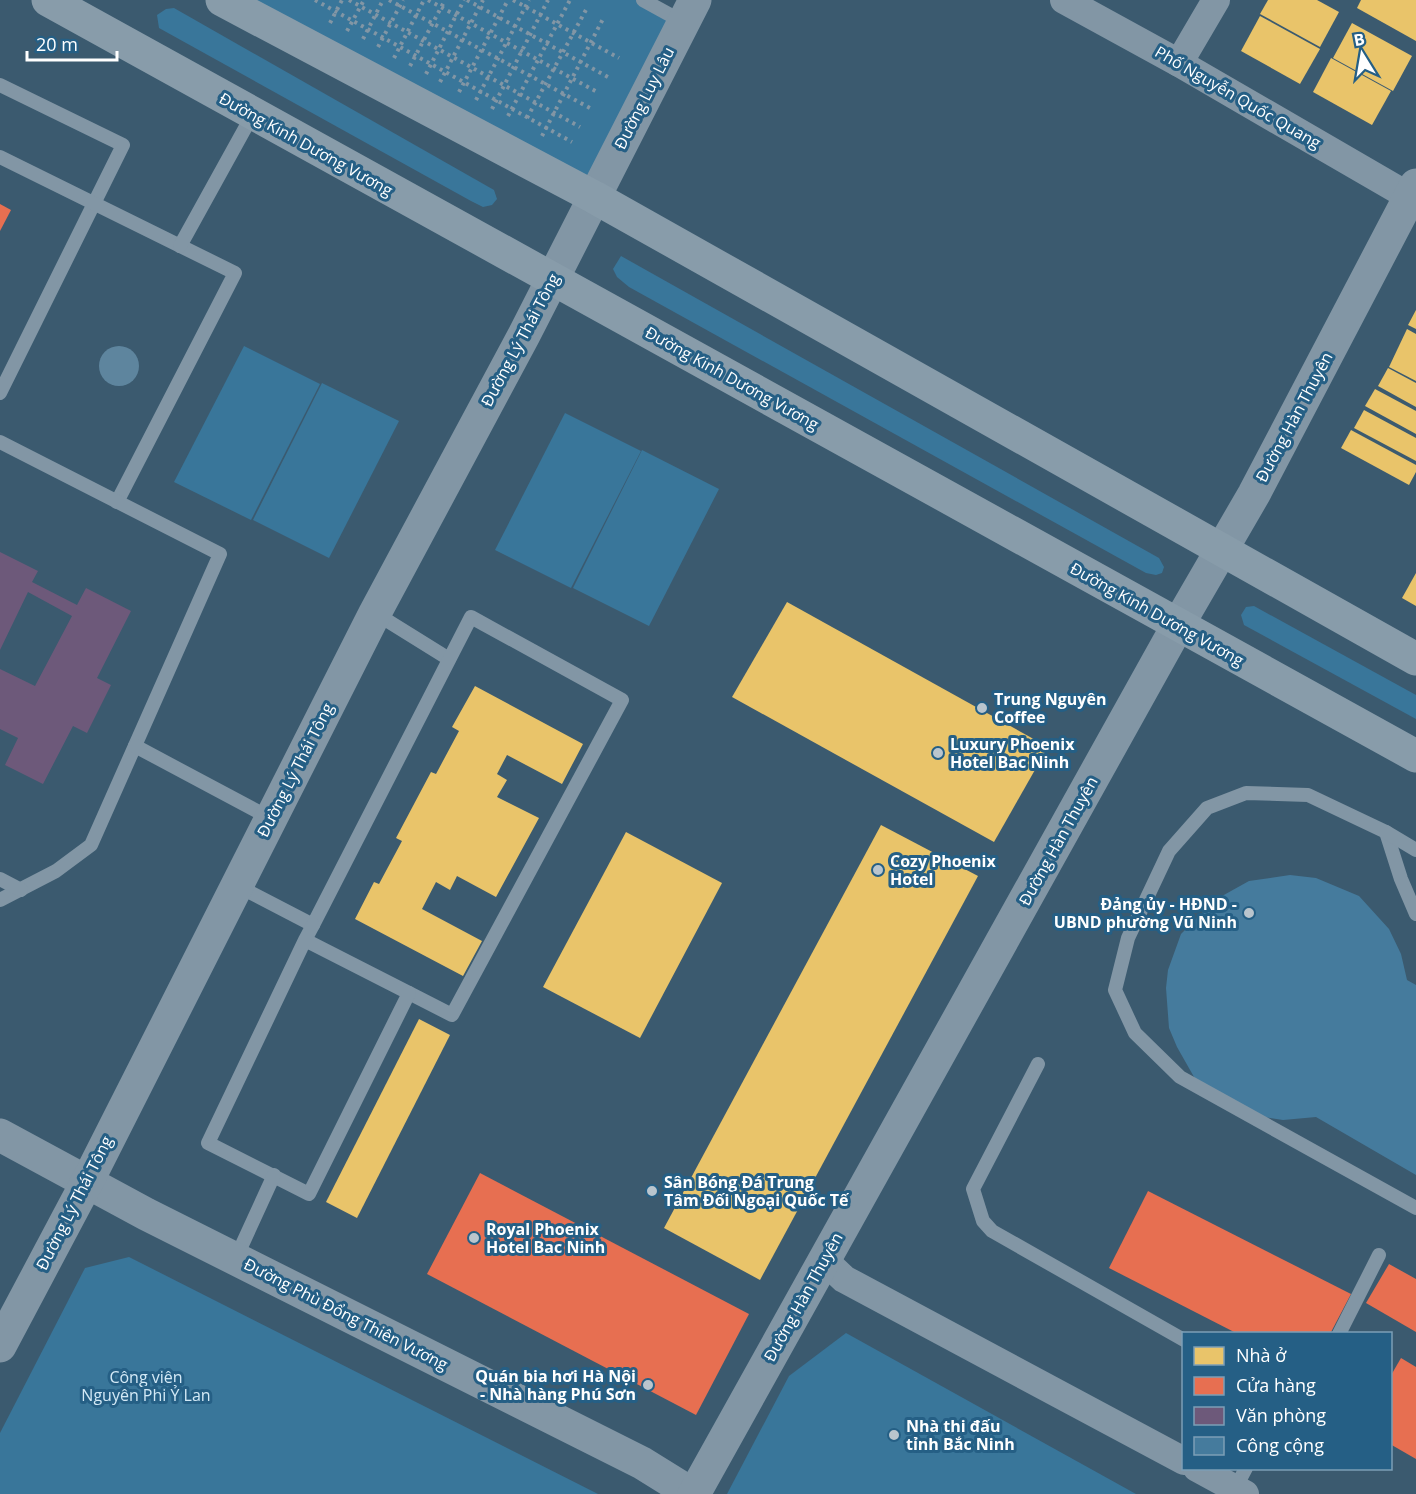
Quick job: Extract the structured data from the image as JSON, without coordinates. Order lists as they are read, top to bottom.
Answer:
{
  "streets": {
    "main road": ["Đường Kinh Dương Vương"],
    "street": [
      "Phố Nguyễn Quốc Quang",
      "Đường Luy Lâu",
      "Đường Lý Thái Tông",
      "Đường Hàn Thuyên",
      "Đường Phù Đổng Thiên Vương"
    ]
  },
  "crossings": [
    ["Phố Nguyễn Quốc Quang", "Đường Hàn Thuyên"],
    ["Đường Luy Lâu", "Đường Lý Thái Tông"],
    ["Đường Kinh Dương Vương", "Đường Lý Thái Tông"],
    ["Đường Kinh Dương Vương", "Đường Hàn Thuyên"],
    ["Đường Lý Thái Tông", "Đường Phù Đổng Thiên Vương"],
    ["Đường Hàn Thuyên", "Đường Phù Đổng Thiên Vương"]
  ],
  "parks": ["Công viên Nguyên Phi Ỷ Lan"],
  "places": [
    "Trung Nguyên Coffee",
    "Luxury Phoenix Hotel Bac Ninh",
    "Cozy Phoenix Hotel",
    "Đảng ủy - HĐND - UBND phường Vũ Ninh",
    "Sân Bóng Đá Trung Tâm Đối Ngoại Quốc Tế",
    "Royal Phoenix Hotel Bac Ninh",
    "Quán bia hơi Hà Nội - Nhà hàng Phú Sơn",
    "Nhà thi đấu tỉnh Bắc Ninh"
  ],
  "legend": [
    "Nhà ở",
    "Cửa hàng",
    "Văn phòng",
    "Công cộng"
  ],
  "scale_bar": "20 m",
  "north": "top"
}
